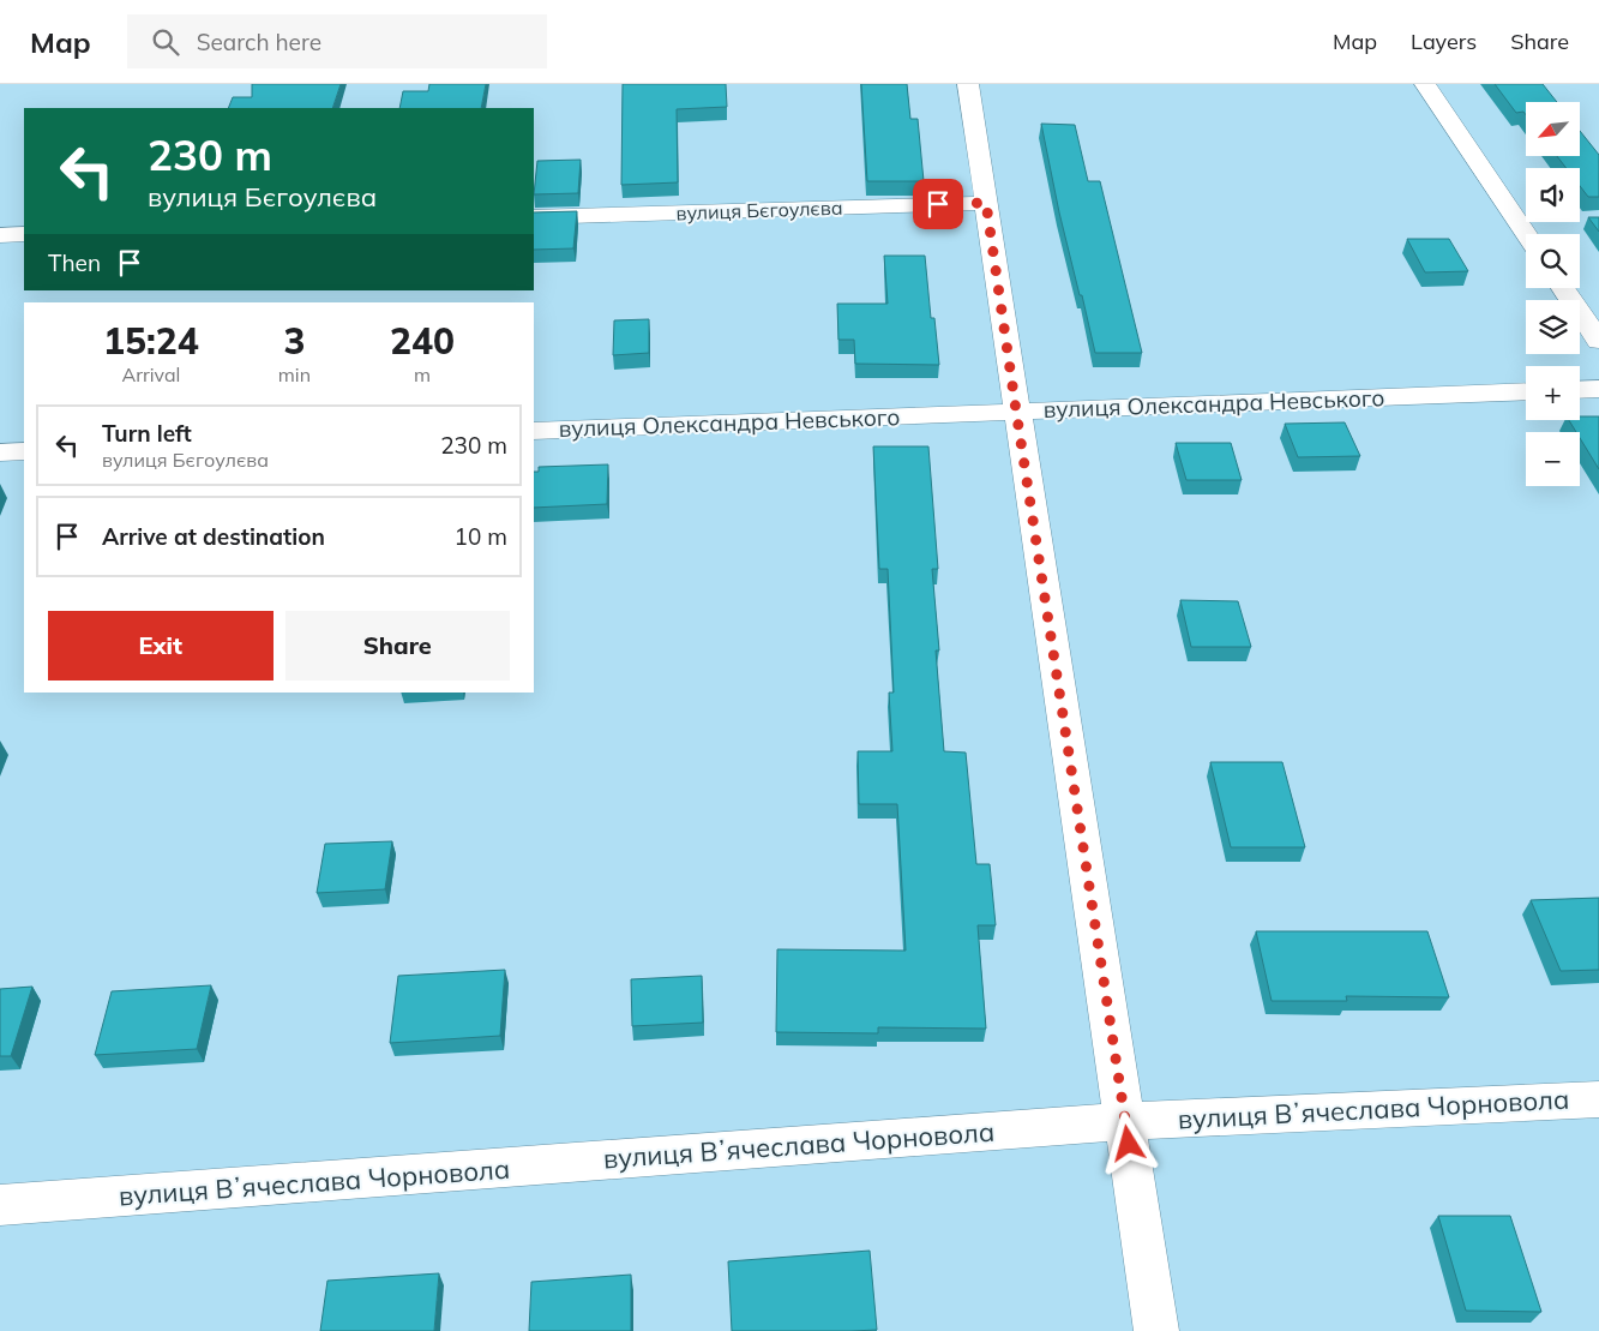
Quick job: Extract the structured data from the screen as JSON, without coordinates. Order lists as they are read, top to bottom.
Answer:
{
  "streets": {
    "street": ["вулиця Бєгоулєва", "вулиця Олександра Невського", "вулиця Вʼячеслава Чорновола"]
  },
  "north": "bottom left",
  "page": {
    "header": "Map",
    "search": "Search here",
    "nav": ["Map", "Layers", "Share"],
    "map_buttons": ["+", "−"],
    "turn": ["230 m", "вулиця Бєгоулєва"],
    "then": "Then",
    "eta": [
      "15:24",
      "Arrival",
      "3",
      "min",
      "240",
      "m"
    ],
    "list": [
      {
        "name": "Turn left",
        "note": "вулиця Бєгоулєва",
        "value": "230 m"
      },
      {
        "name": "Arrive at destination",
        "value": "10 m"
      }
    ],
    "buttons": ["Exit", "Share"]
  }
}
